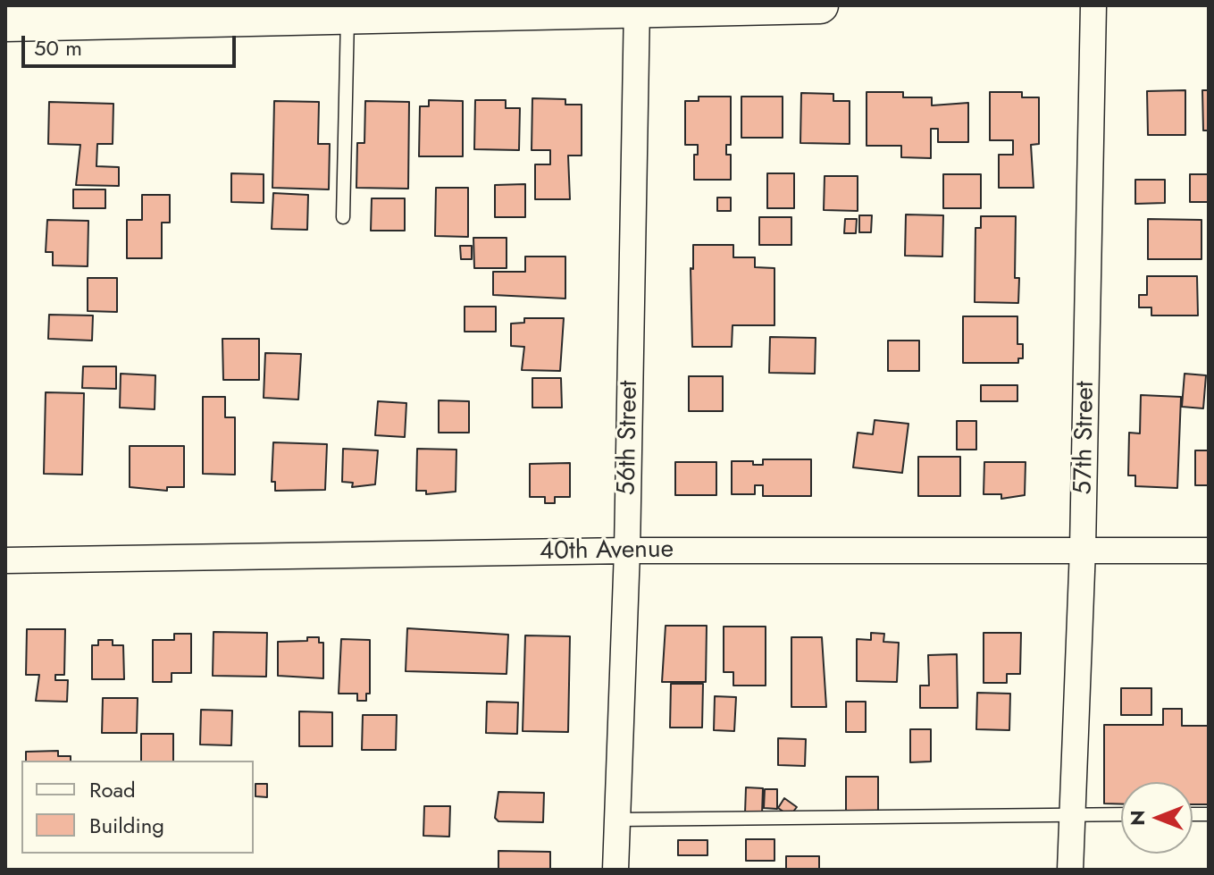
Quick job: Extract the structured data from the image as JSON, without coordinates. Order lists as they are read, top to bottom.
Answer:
{
  "streets": {
    "street": ["56th Street", "57th Street", "40th Avenue"]
  },
  "crossings": [
    ["56th Street", "40th Avenue"],
    ["57th Street", "40th Avenue"]
  ],
  "legend": ["Road", "Building"],
  "scale_bar": "50 m",
  "north": "left"
}
